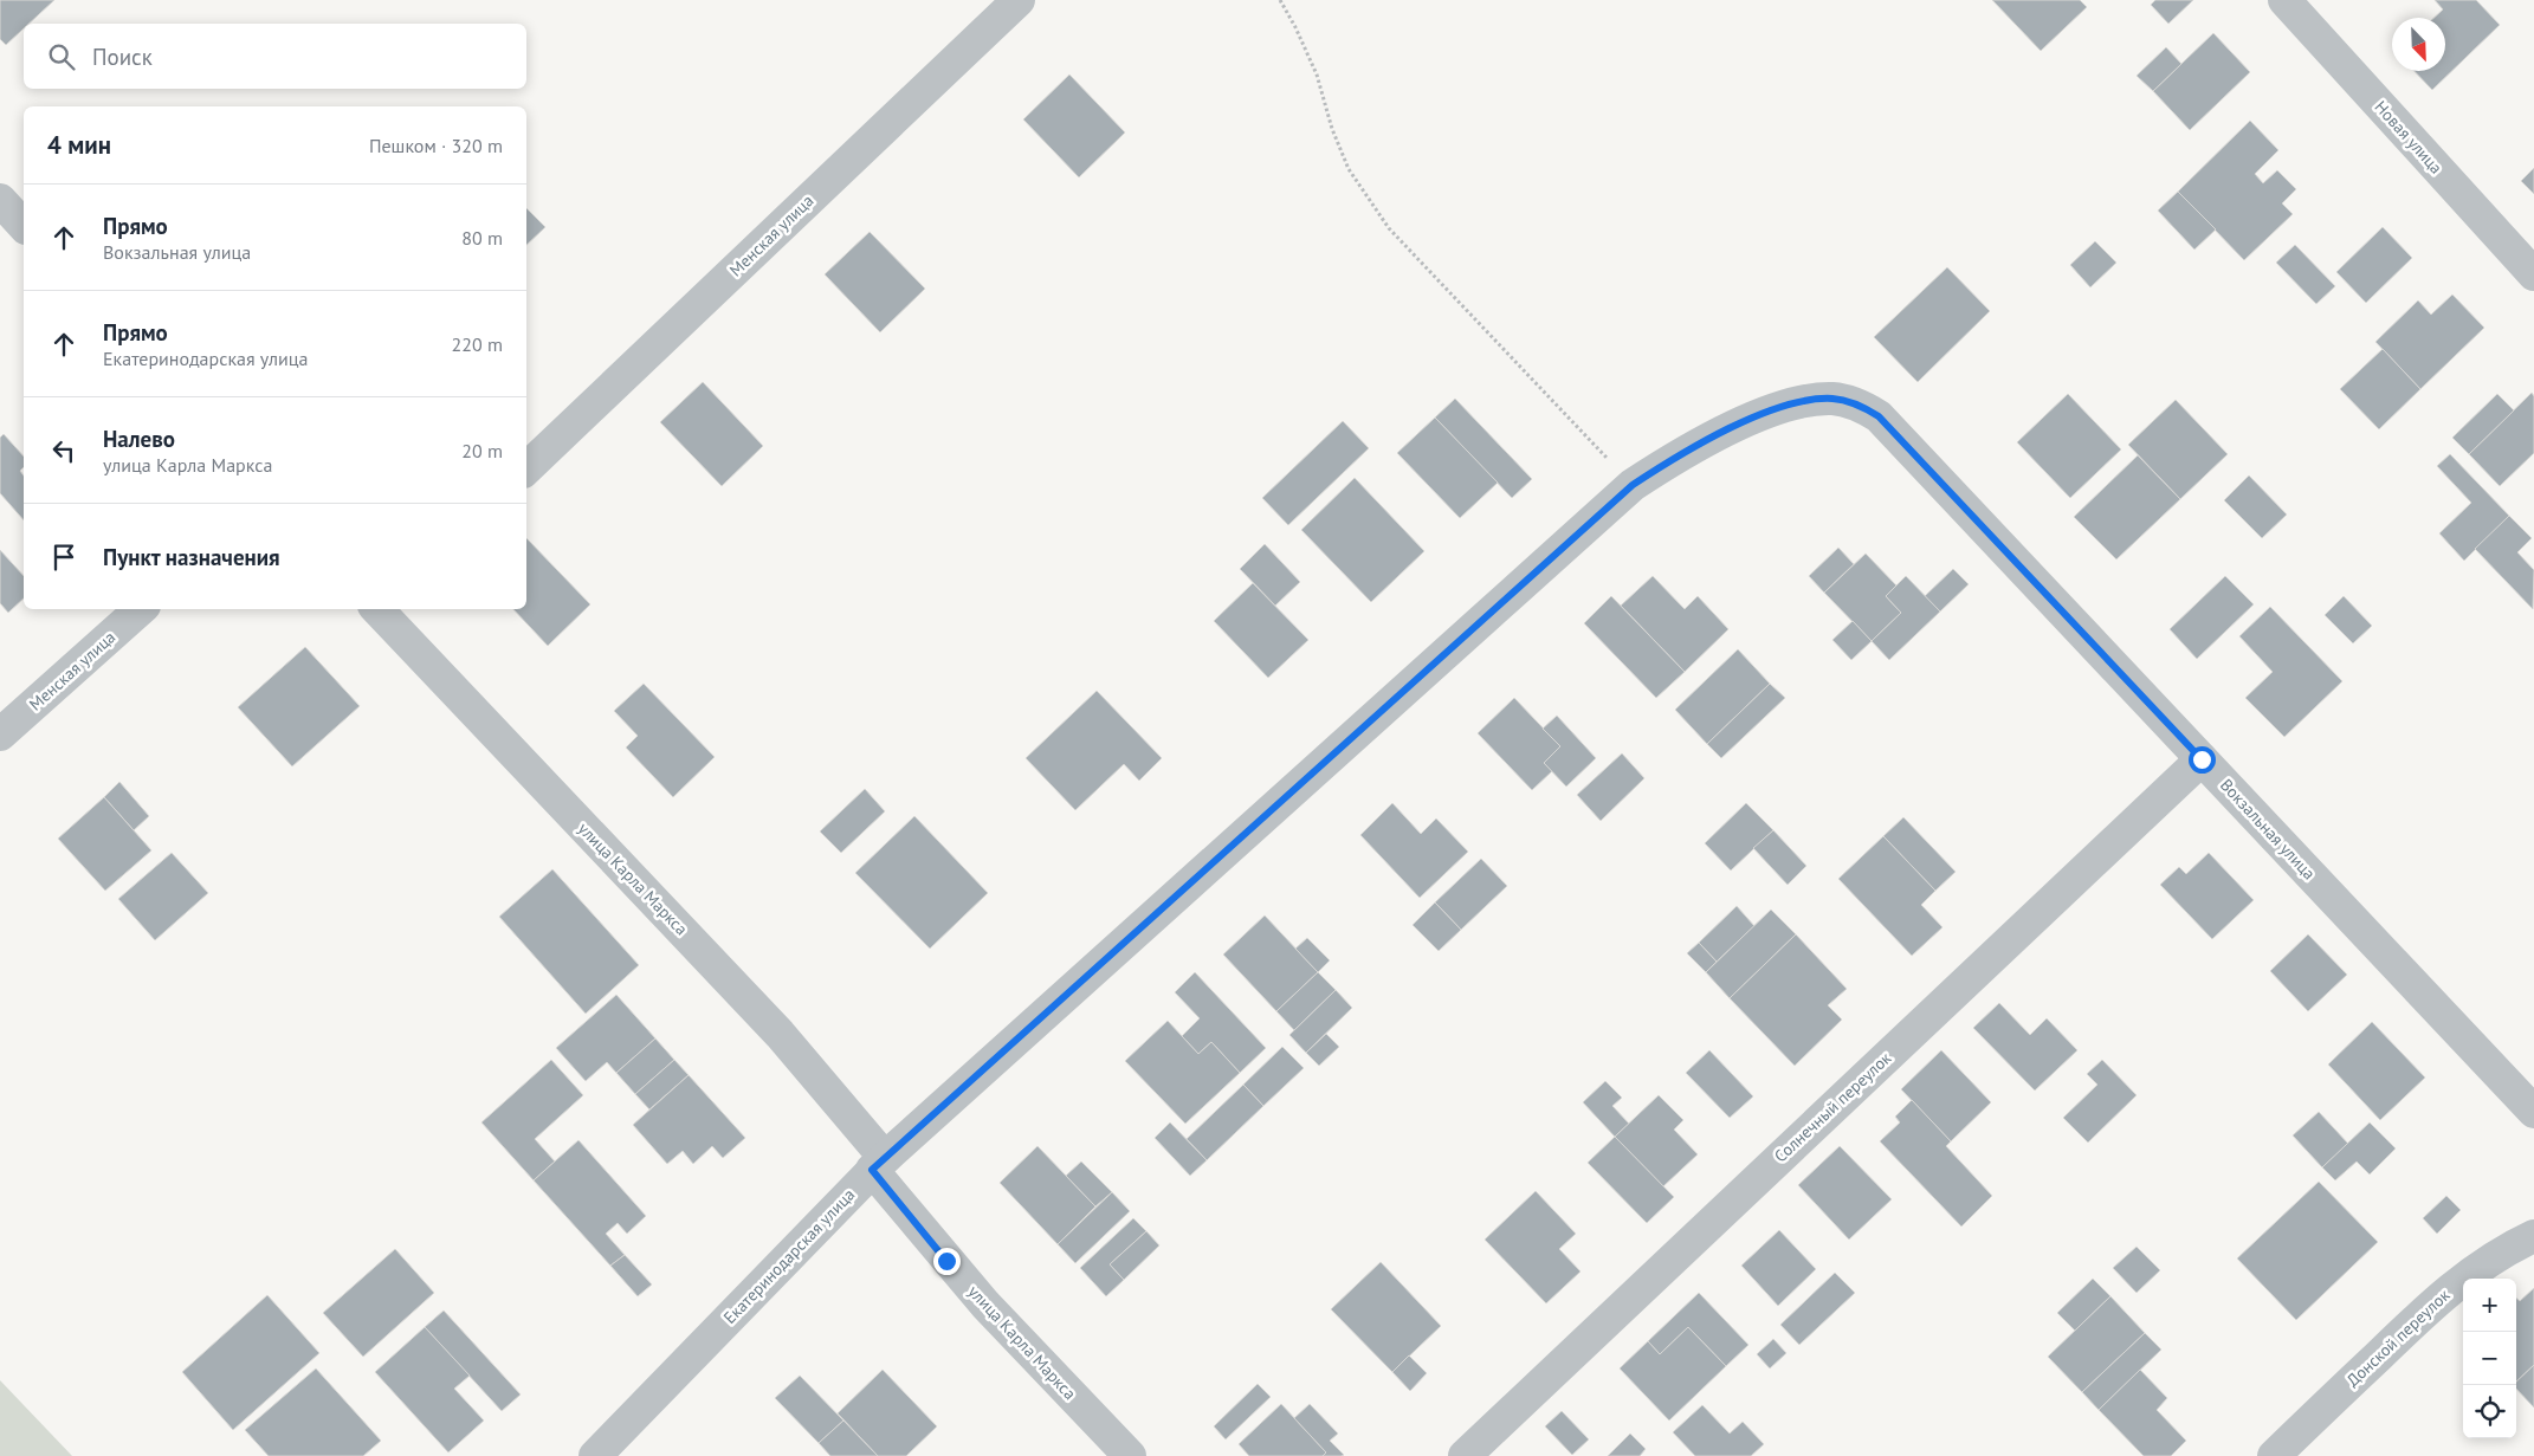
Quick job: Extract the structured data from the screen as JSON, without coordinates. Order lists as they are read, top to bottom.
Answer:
{
  "streets": {
    "street": [
      "Новая улица",
      "Менская улица",
      "Вокзальная улица",
      "улица Карла Маркса",
      "Солнечный переулок",
      "Екатеринодарская улица",
      "Донской переулок"
    ]
  },
  "crossings": [
    ["Вокзальная улица", "Солнечный переулок"],
    ["Вокзальная улица", "Екатеринодарская улица"],
    ["улица Карла Маркса", "Екатеринодарская улица"]
  ],
  "north": "bottom right",
  "page": {
    "search": "Поиск",
    "heading": ["4 мин", "Пешком · 320 m"],
    "list": [
      ["Прямо", "Вокзальная улица", "80 m"],
      ["Прямо", "Екатеринодарская улица", "220 m"],
      ["Налево", "улица Карла Маркса", "20 m"],
      "Пункт назначения"
    ],
    "map_buttons": ["+", "−"]
  }
}
